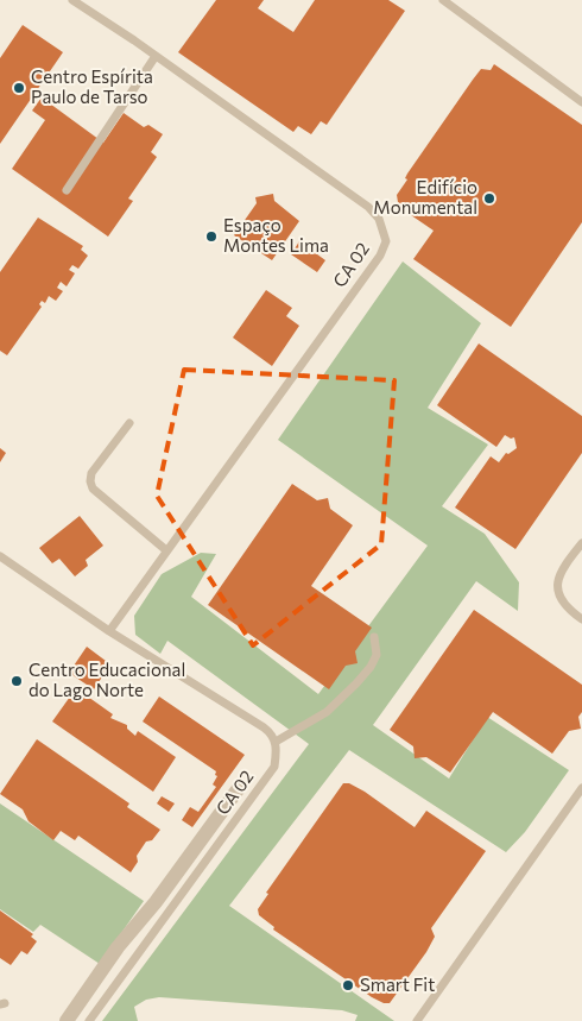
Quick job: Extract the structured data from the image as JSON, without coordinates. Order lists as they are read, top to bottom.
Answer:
{
  "streets": {
    "lane": ["CA 02"]
  },
  "places": [
    "Centro Espírita Paulo de Tarso",
    "Edifício Monumental",
    "Espaço Montes Lima",
    "Centro Educacional do Lago Norte",
    "Smart Fit"
  ]
}
